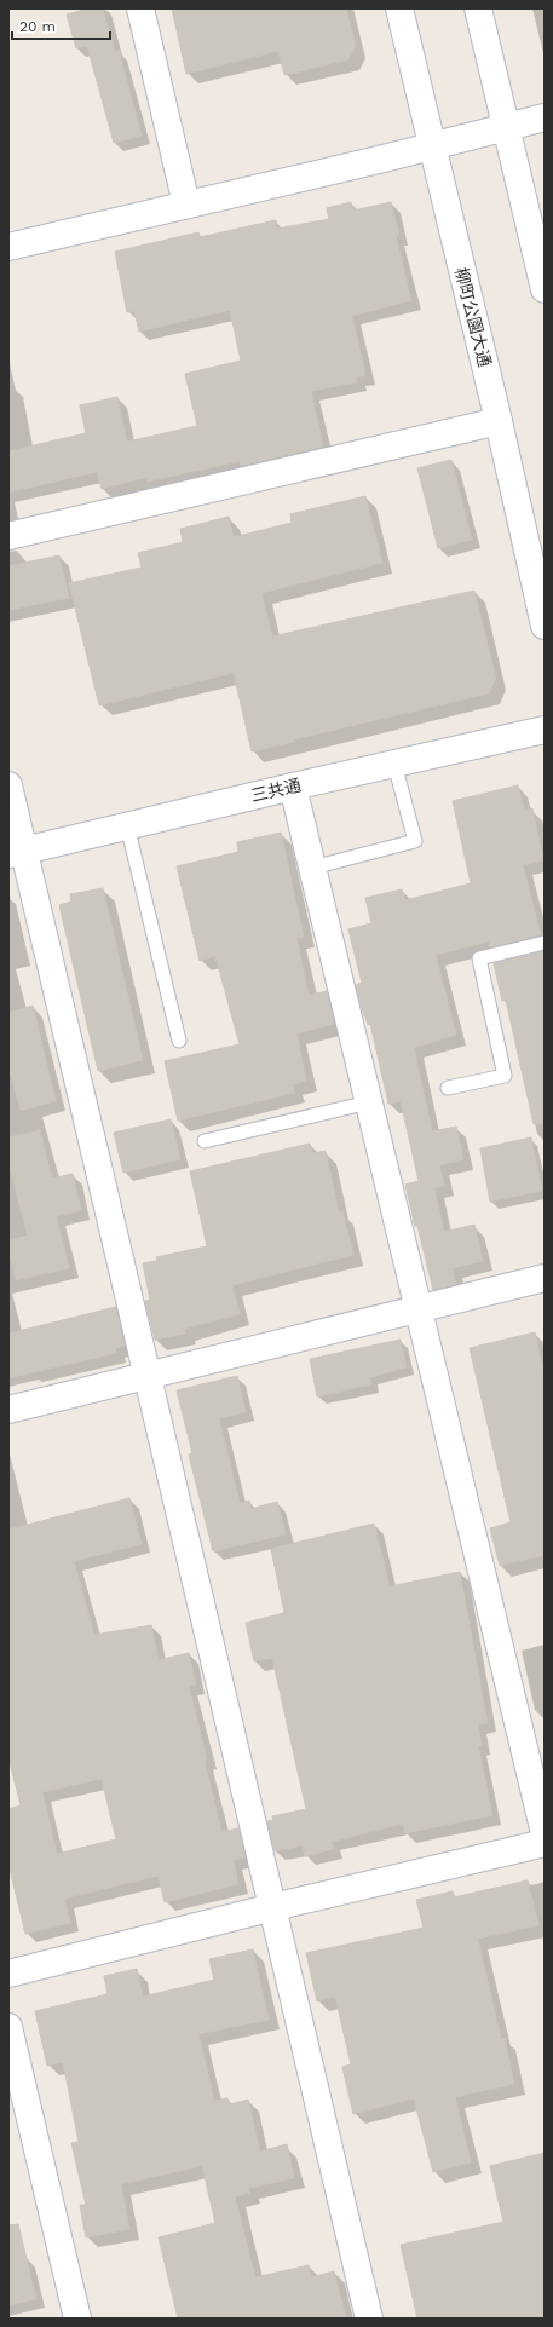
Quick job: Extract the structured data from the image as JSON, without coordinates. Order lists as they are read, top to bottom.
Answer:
{
  "streets": {
    "street": ["柳町公園大通", "三共通"]
  },
  "scale_bar": "20 m"
}
